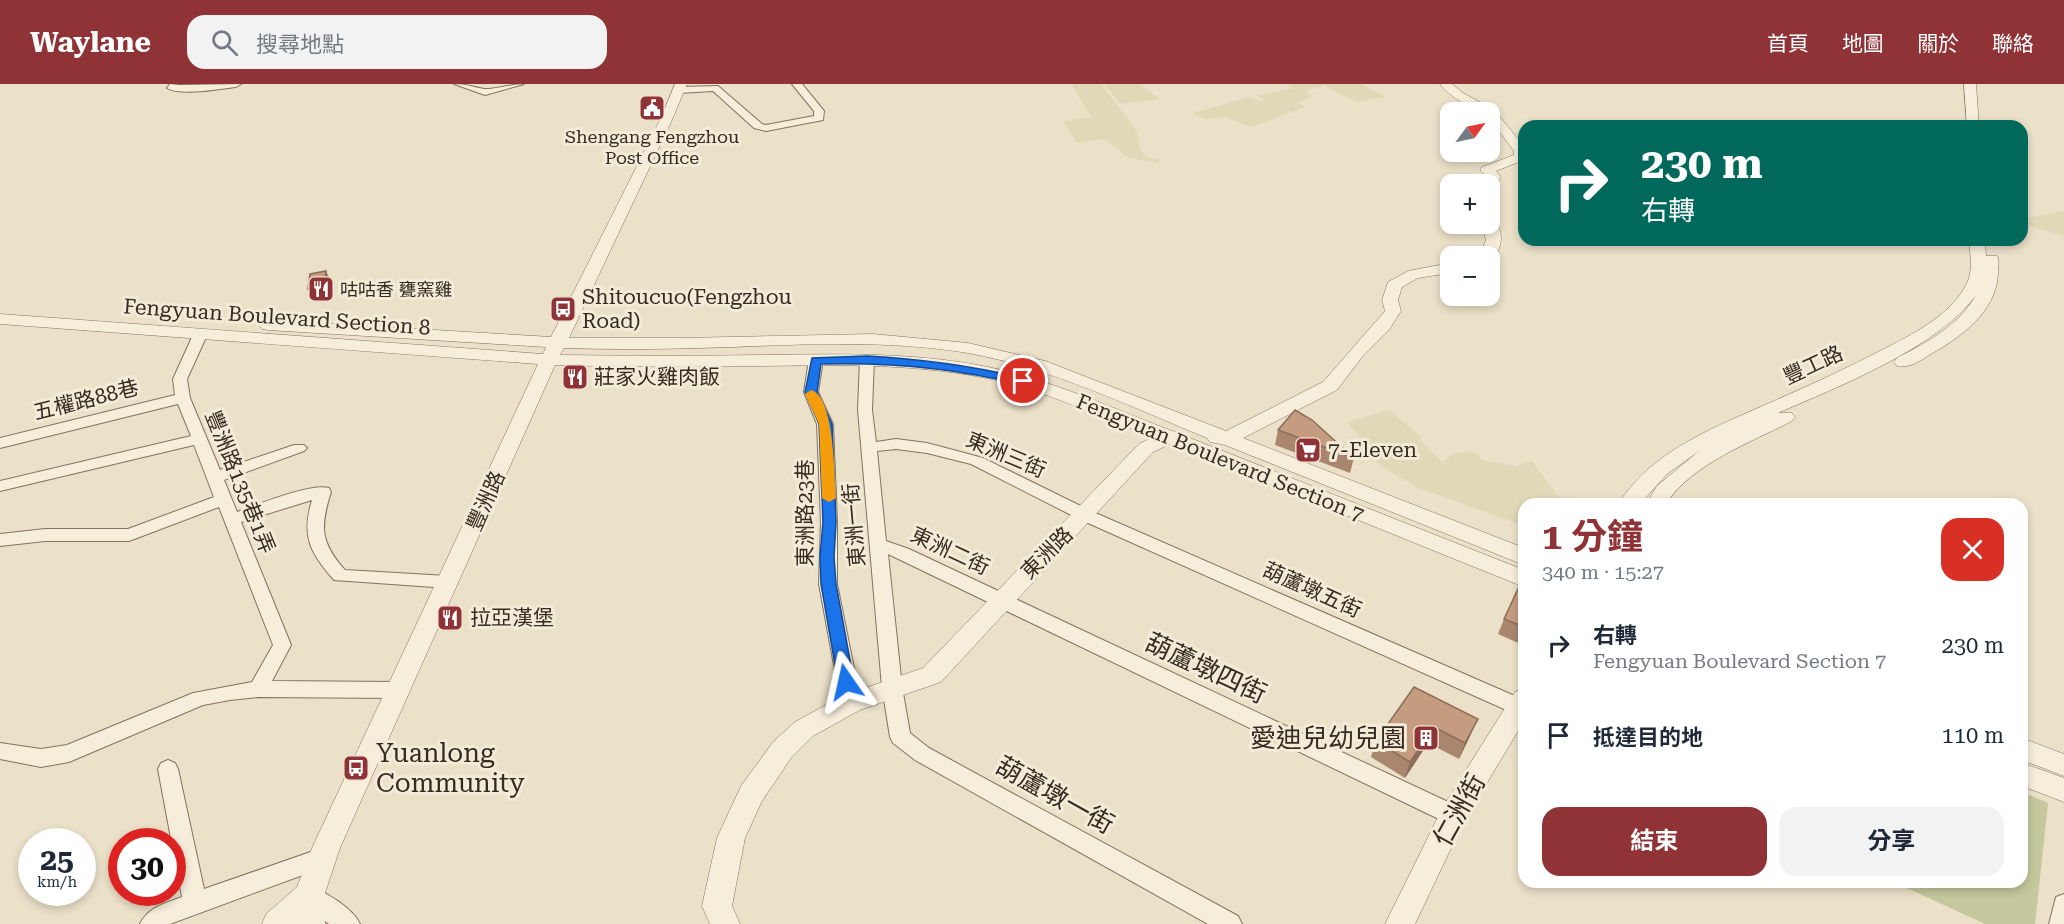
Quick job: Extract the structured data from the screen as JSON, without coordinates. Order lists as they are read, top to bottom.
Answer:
{
  "streets": {
    "street": [
      "Fengyuan Boulevard Section 8",
      "豐工路",
      "五權路88巷",
      "東洲三街",
      "Fengyuan Boulevard Section 7",
      "豐洲路135巷1弄",
      "豐洲路",
      "東洲路23巷",
      "東洲一街",
      "東洲二街",
      "東洲路",
      "葫蘆墩五街",
      "葫蘆墩四街",
      "葫蘆墩一街",
      "仁洲街"
    ]
  },
  "crossings": [
    ["Fengyuan Boulevard Section 8", "Fengyuan Boulevard Section 7"],
    ["Fengyuan Boulevard Section 8", "豐洲路135巷1弄"],
    ["Fengyuan Boulevard Section 8", "豐洲路"],
    ["五權路88巷", "豐洲路135巷1弄"],
    ["東洲三街", "東洲一街"],
    ["東洲三街", "東洲路"],
    ["東洲三街", "葫蘆墩五街"],
    ["Fengyuan Boulevard Section 7", "豐洲路"],
    ["Fengyuan Boulevard Section 7", "東洲路23巷"],
    ["Fengyuan Boulevard Section 7", "東洲一街"],
    ["Fengyuan Boulevard Section 7", "東洲路"],
    ["東洲路23巷", "東洲路"],
    ["東洲一街", "東洲二街"],
    ["東洲一街", "東洲路"],
    ["東洲一街", "葫蘆墩一街"],
    ["東洲二街", "東洲路"],
    ["東洲二街", "葫蘆墩四街"],
    ["東洲路", "葫蘆墩五街"],
    ["東洲路", "葫蘆墩四街"],
    ["東洲路", "葫蘆墩一街"],
    ["葫蘆墩四街", "仁洲街"]
  ],
  "places": {
    "public building": ["Shengang Fengzhou Post Office"],
    "restaurant": ["咕咕香 甕窯雞", "莊家火雞肉飯", "拉亞漢堡"],
    "bus stop": ["Shitoucuo(Fengzhou Road)", "Yuanlong Community"],
    "supermarket": ["7-Eleven"],
    "building": ["愛迪兒幼兒園"]
  },
  "north": "top right",
  "page": {
    "header": "Waylane",
    "search": "搜尋地點",
    "nav": [
      "首頁",
      "地圖",
      "關於",
      "聯絡"
    ],
    "map_buttons": ["+", "−"],
    "turn": ["230 m", "右轉"],
    "heading": ["1 分鐘", "340 m · 15:27"],
    "list": [
      {
        "name": "右轉",
        "note": "Fengyuan Boulevard Section 7",
        "value": "230 m"
      },
      {
        "name": "抵達目的地",
        "value": "110 m"
      }
    ],
    "buttons": ["結束", "分享"],
    "speed": "25 km/h",
    "limit": "30"
  }
}
